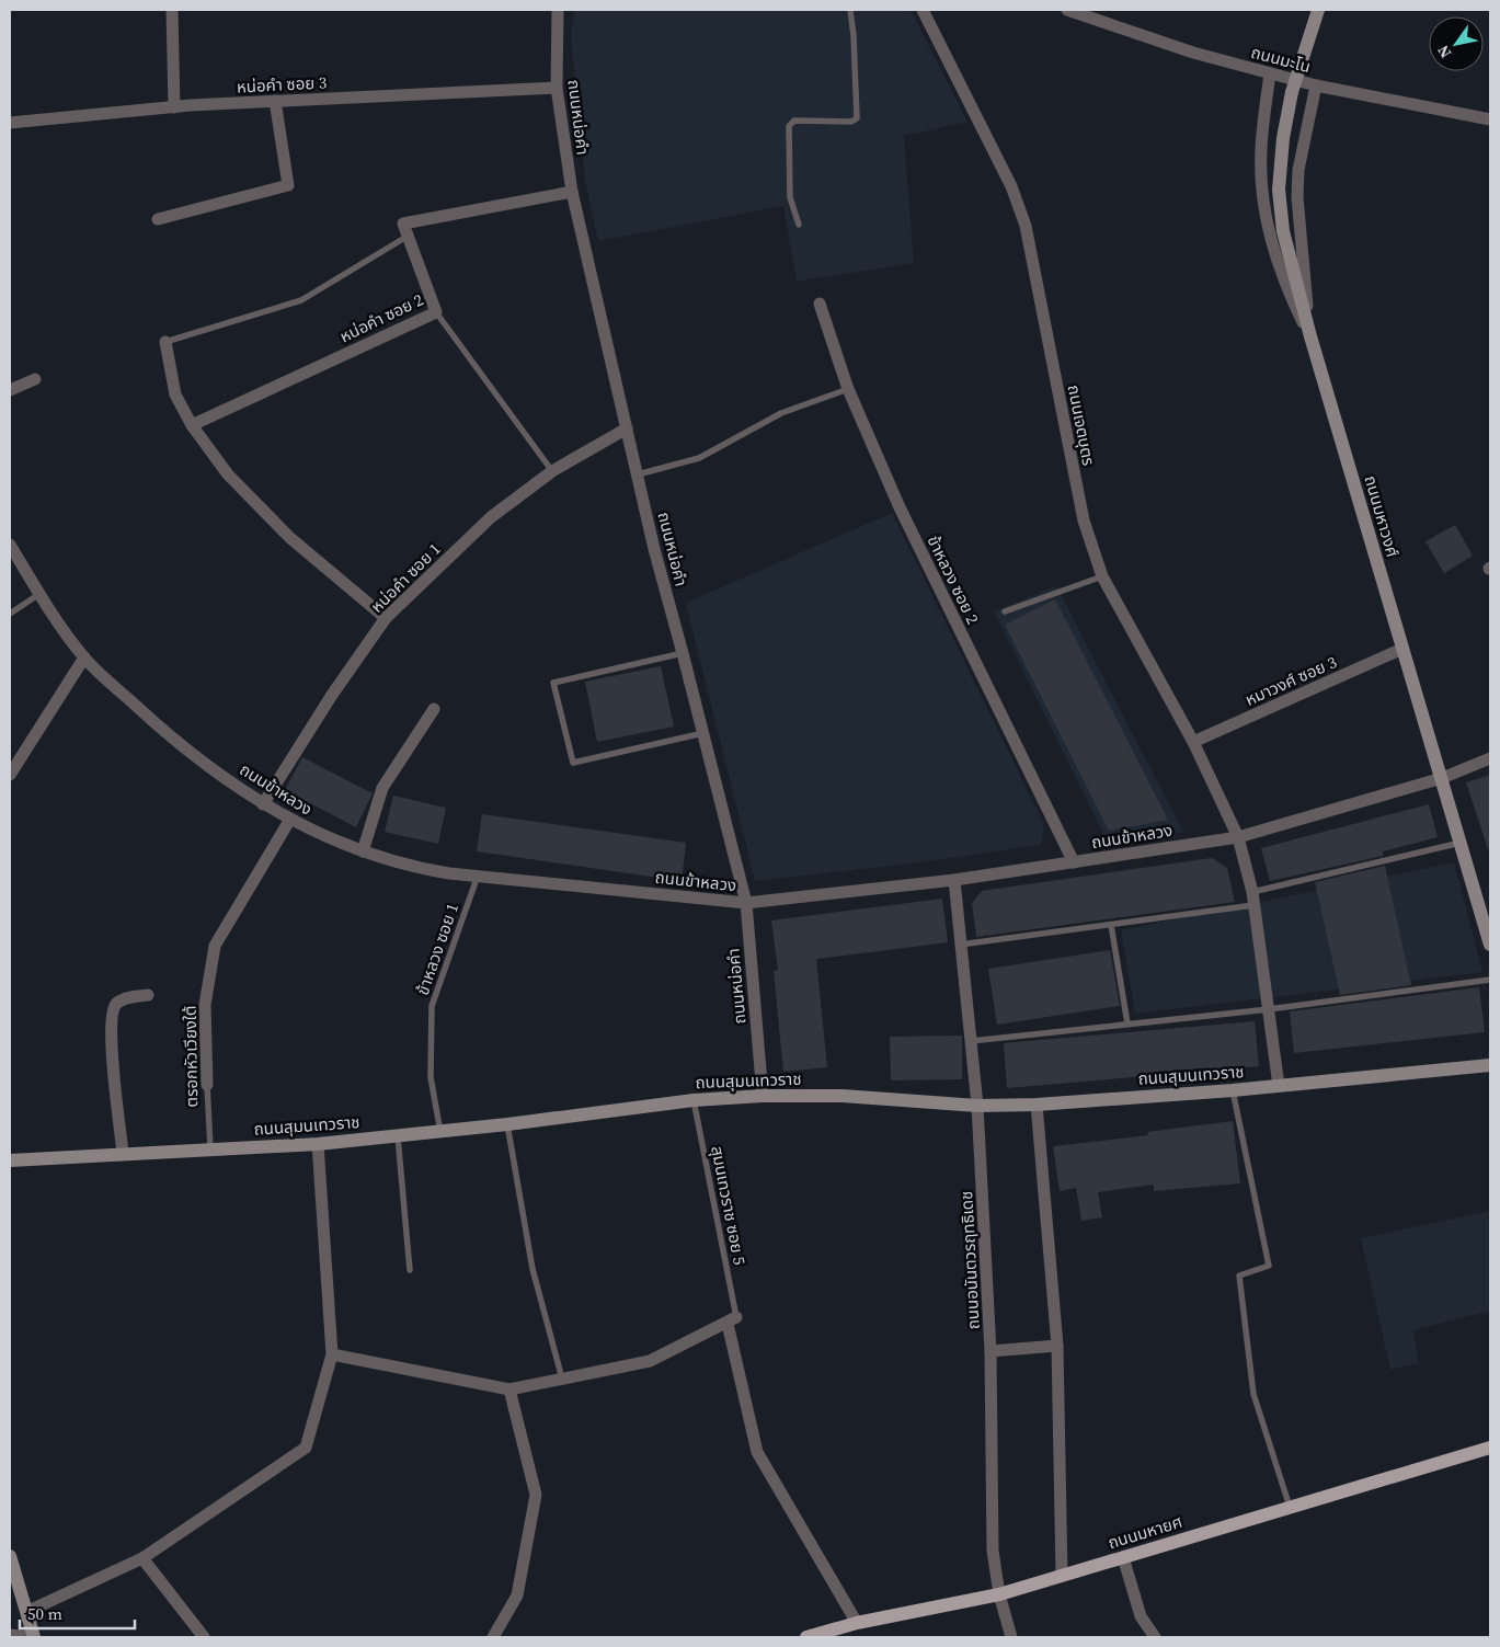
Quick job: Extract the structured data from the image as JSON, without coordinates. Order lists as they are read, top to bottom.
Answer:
{
  "streets": {
    "main road": ["ถนนมหายศ"],
    "street": [
      "ถนนมะโน",
      "หน่อคำ ซอย 3",
      "ถนนหน่อคำ",
      "หน่อคำ ซอย 2",
      "ถนนเจตบุตร",
      "ถนนมหาวงศ์",
      "หน่อคำ ซอย 1",
      "ข้าหลวง ซอย 2",
      "หมาวงศ์ ซอย 3",
      "ถนนข้าหลวง",
      "ตรอกหัวเวียงใต้",
      "ถนนสุมนเทวราช",
      "ถนนอนันตวรฤทธิเดช"
    ],
    "lane": ["ข้าหลวง ซอย 1", "สุมนเทวราช ซอย 5"]
  },
  "crossings": [
    ["หน่อคำ ซอย 3", "ถนนหน่อคำ"],
    ["ถนนหน่อคำ", "หน่อคำ ซอย 1"],
    ["ถนนหน่อคำ", "ถนนข้าหลวง"],
    ["ถนนหน่อคำ", "ถนนสุมนเทวราช"],
    ["ถนนเจตบุตร", "หมาวงศ์ ซอย 3"],
    ["ถนนเจตบุตร", "ถนนข้าหลวง"],
    ["ถนนเจตบุตร", "ถนนสุมนเทวราช"],
    ["ถนนมหาวงศ์", "หมาวงศ์ ซอย 3"],
    ["ถนนมหาวงศ์", "ถนนข้าหลวง"],
    ["หน่อคำ ซอย 1", "ถนนข้าหลวง"],
    ["ข้าหลวง ซอย 2", "ถนนข้าหลวง"],
    ["ถนนข้าหลวง", "ข้าหลวง ซอย 1"],
    ["ถนนข้าหลวง", "ตรอกหัวเวียงใต้"],
    ["ถนนข้าหลวง", "ถนนอนันตวรฤทธิเดช"],
    ["ข้าหลวง ซอย 1", "ถนนสุมนเทวราช"],
    ["ตรอกหัวเวียงใต้", "ถนนสุมนเทวราช"],
    ["ถนนสุมนเทวราช", "สุมนเทวราช ซอย 5"],
    ["ถนนสุมนเทวราช", "ถนนอนันตวรฤทธิเดช"],
    ["ถนนอนันตวรฤทธิเดช", "ถนนมหายศ"]
  ],
  "scale_bar": "50 m",
  "north": "bottom left"
}
